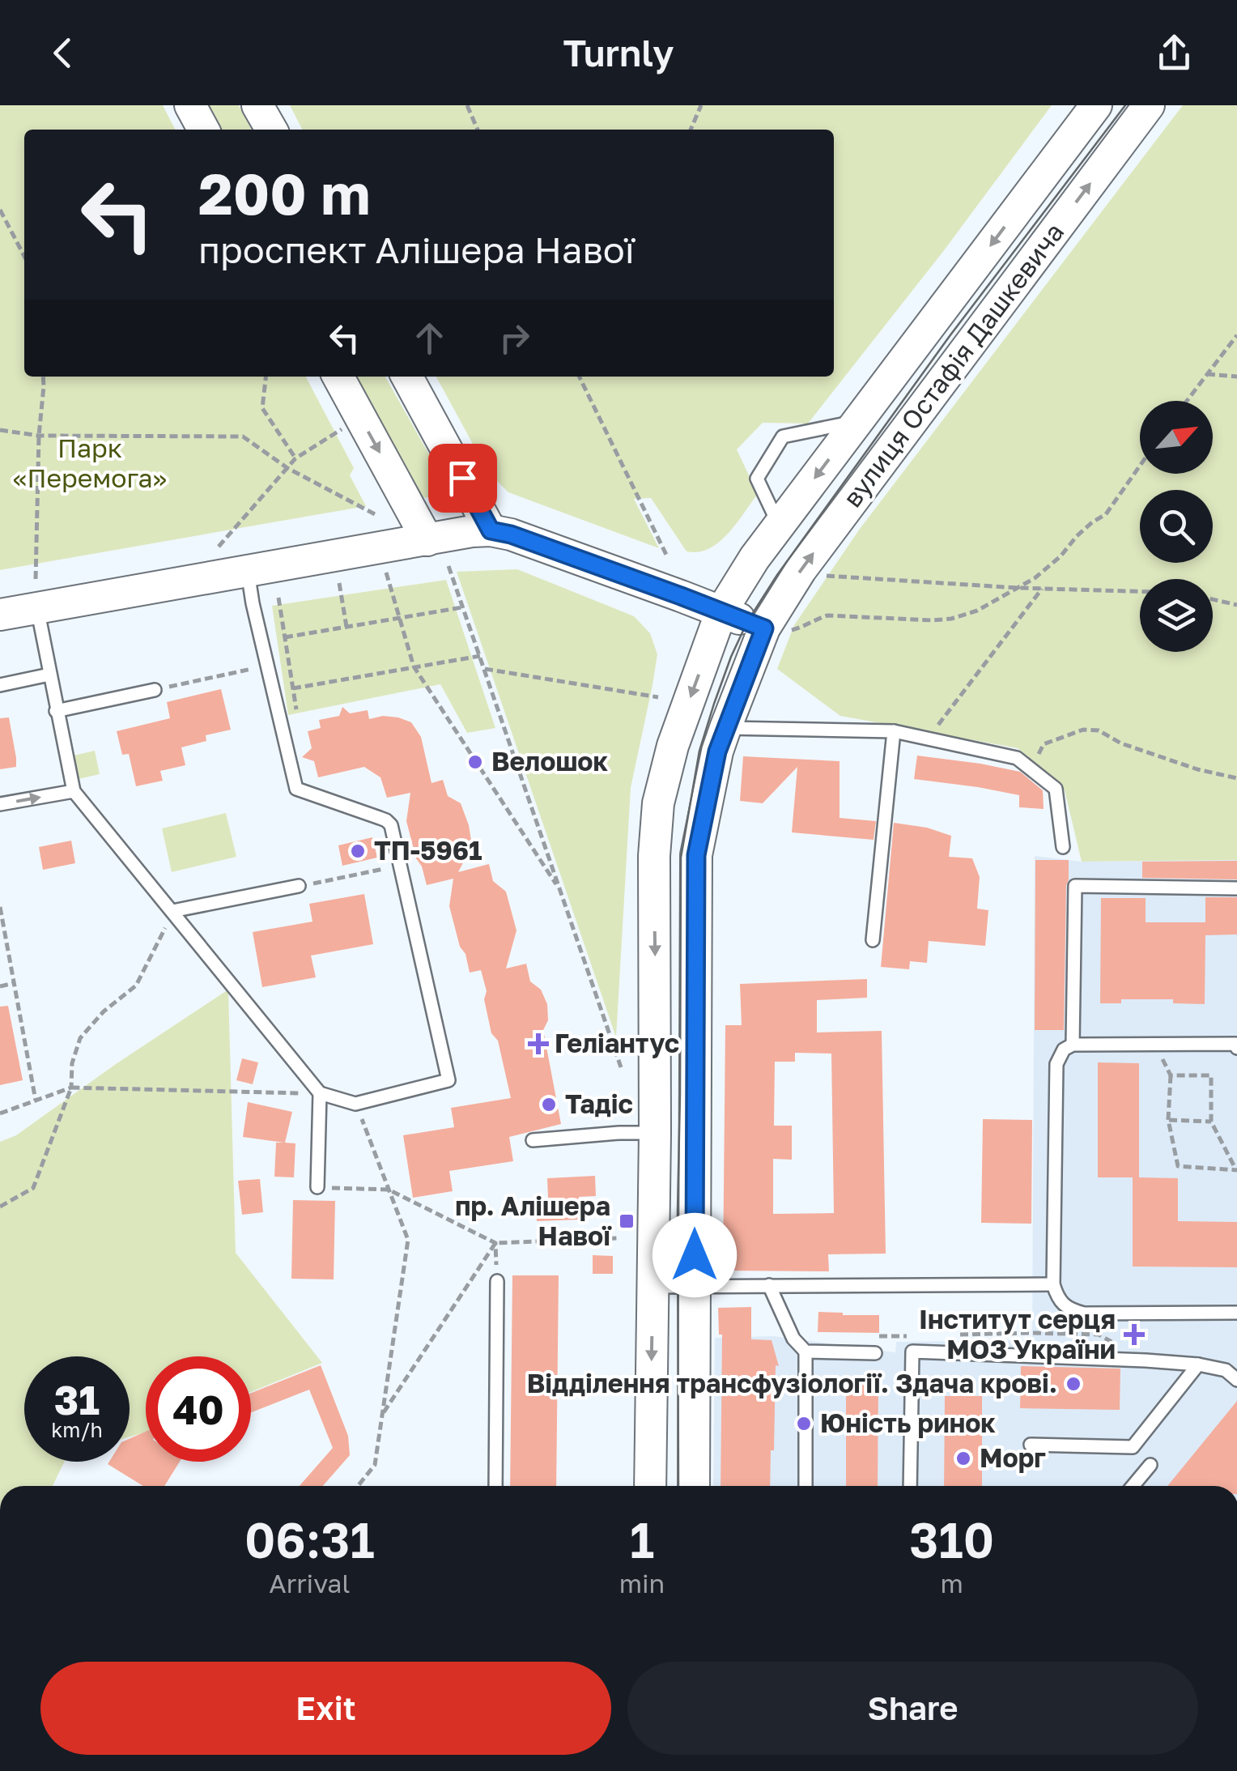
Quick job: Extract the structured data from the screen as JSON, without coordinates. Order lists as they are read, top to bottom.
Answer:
{
  "streets": {
    "street": ["вулиця Остафія Дашкевича"]
  },
  "parks": ["Парк «Перемога»"],
  "places": {
    "other": [
      "Велошок",
      "ТП-5961",
      "Тадіс",
      "Відділення трансфузіології. Здача крові.",
      "Юність ринок",
      "Морг"
    ],
    "health": ["Геліантус", "Інститут серця МОЗ України"],
    "transit": ["пр. Алішера Навої"]
  },
  "north": "top right",
  "page": {
    "header": "Turnly",
    "turn": ["200 m", "проспект Алішера Навої"],
    "speed": "31 km/h",
    "limit": "40",
    "eta": [
      "06:31",
      "Arrival",
      "1",
      "min",
      "310",
      "m"
    ],
    "buttons": ["Exit", "Share"]
  }
}
